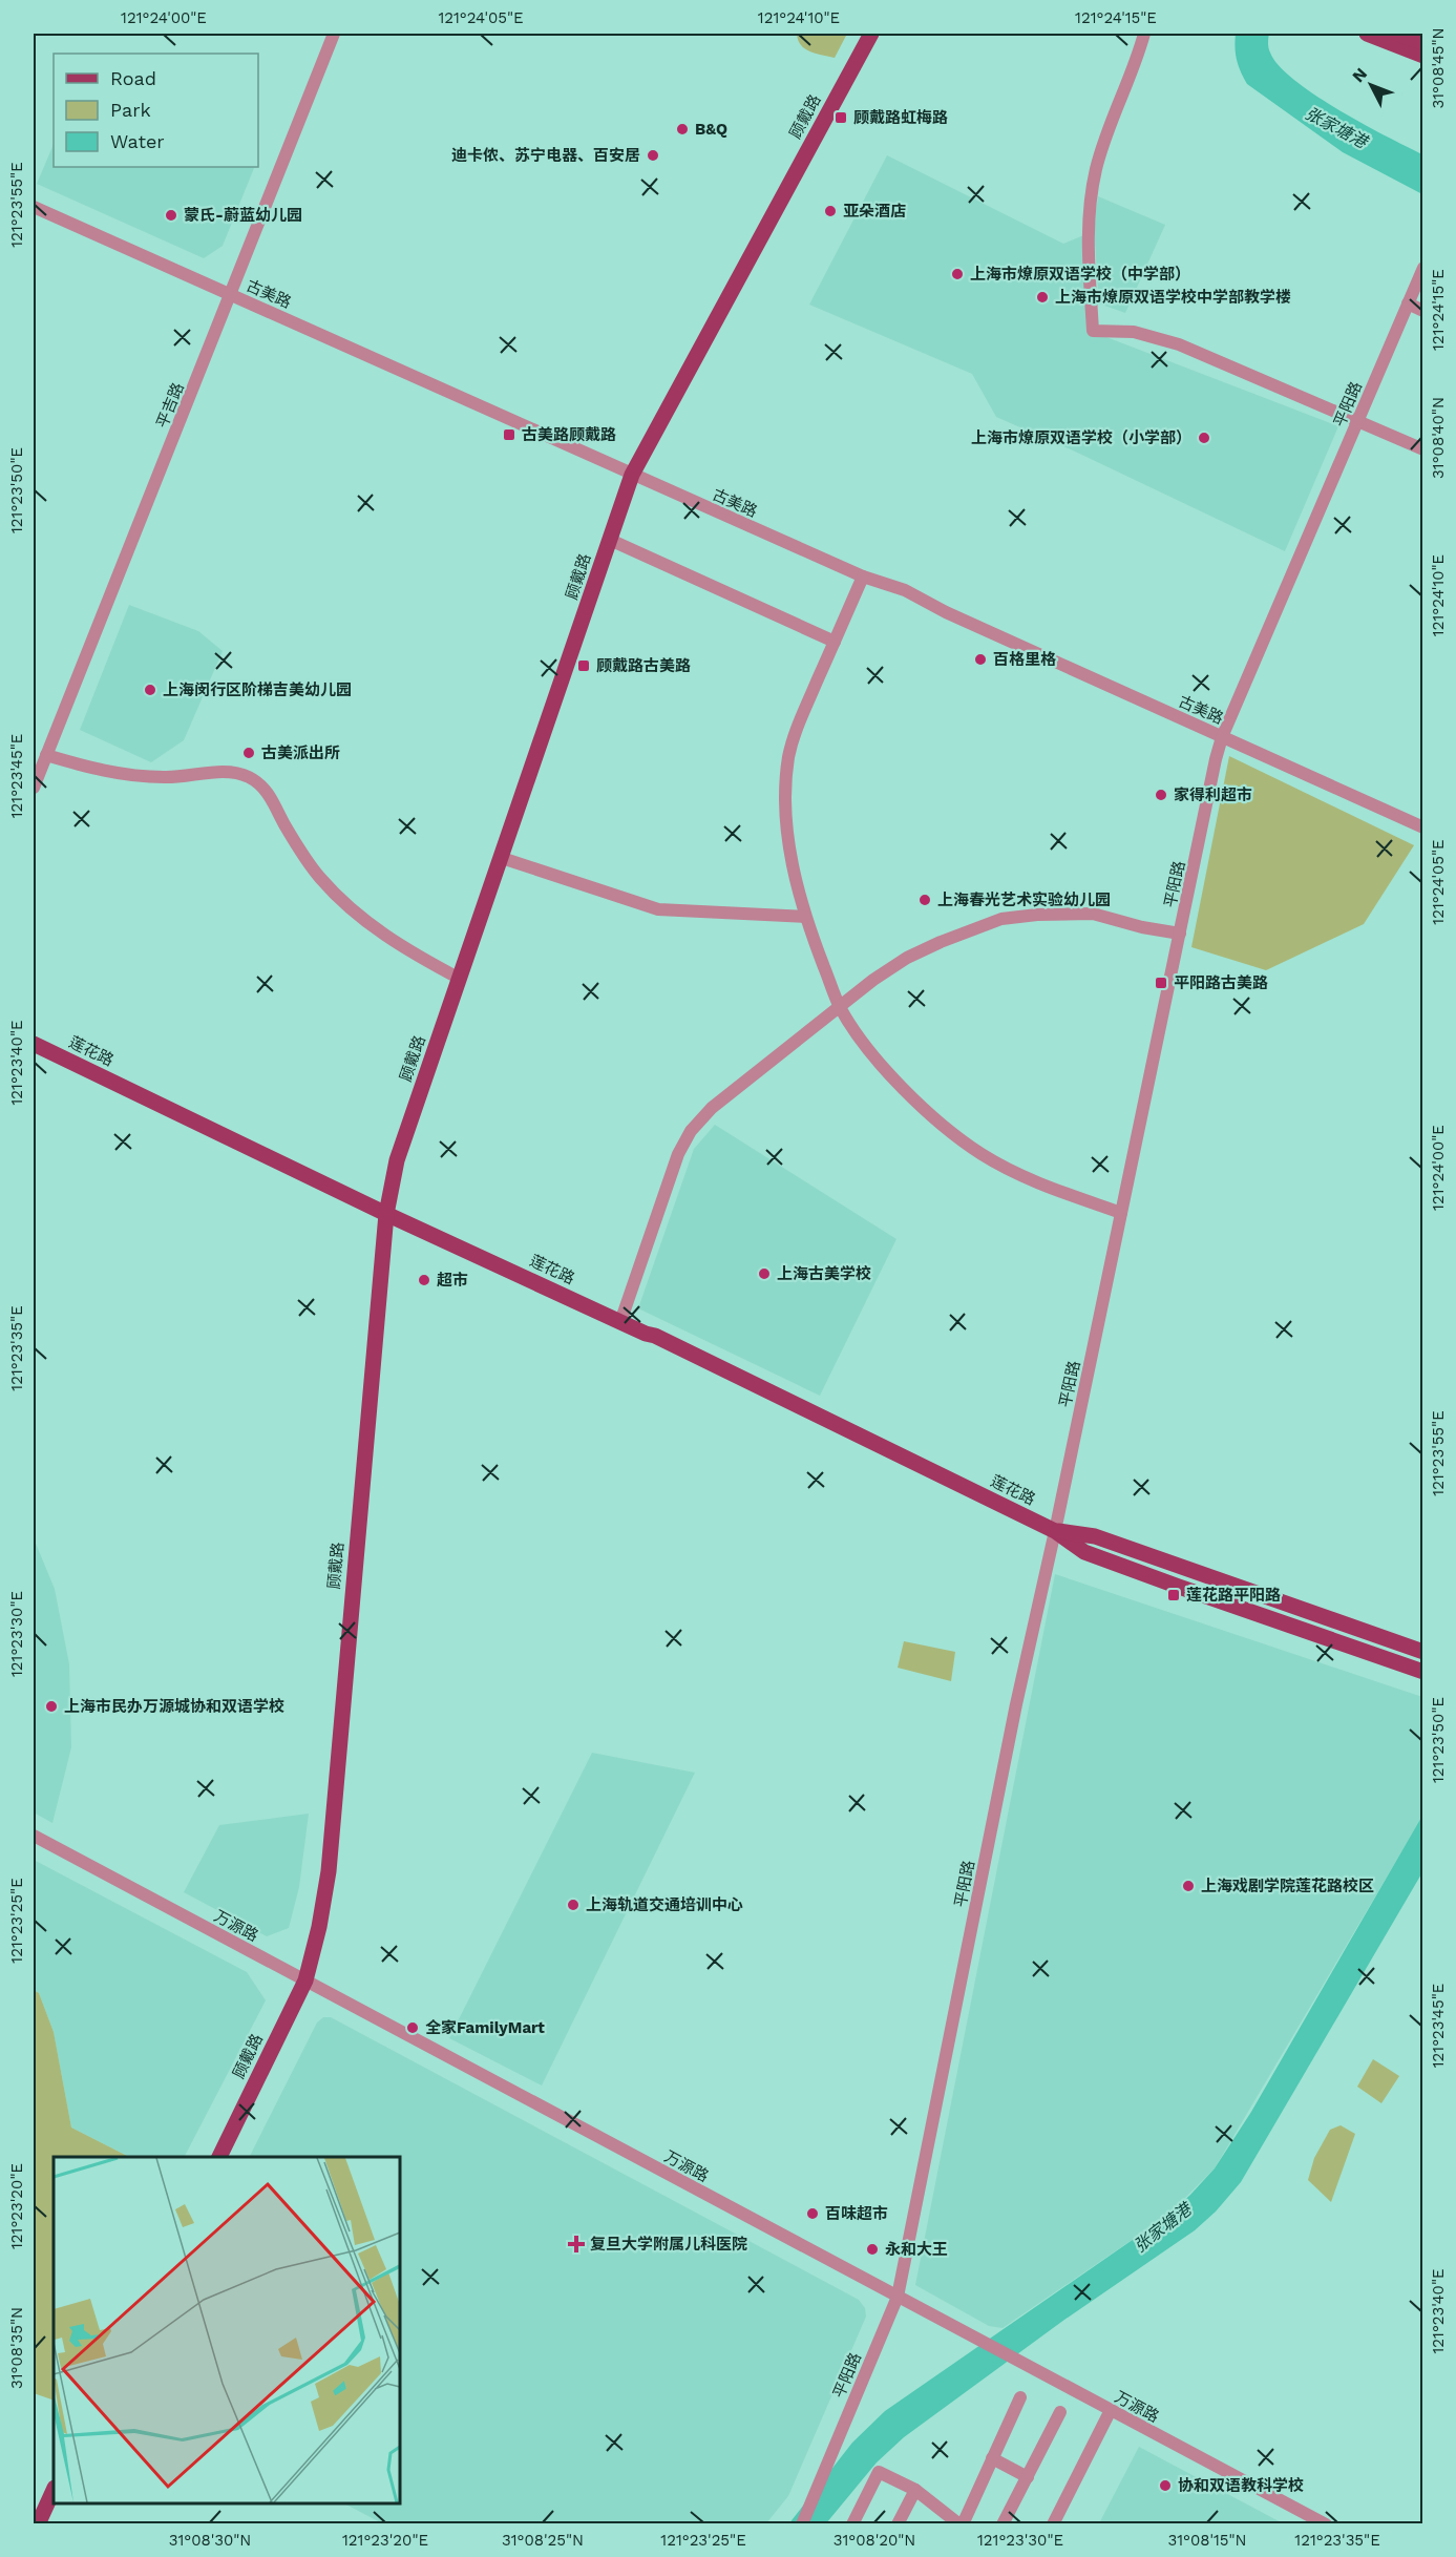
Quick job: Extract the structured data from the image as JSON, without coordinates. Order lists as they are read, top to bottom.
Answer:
{
  "streets": {
    "main road": ["顾戴路", "莲花路"],
    "street": [
      "古美路",
      "平阳路",
      "平吉路",
      "万源路"
    ]
  },
  "crossings": [
    ["顾戴路", "古美路"],
    ["顾戴路", "莲花路"],
    ["顾戴路", "万源路"],
    ["古美路", "平阳路"],
    ["古美路", "平吉路"],
    ["平阳路", "莲花路"],
    ["平阳路", "万源路"]
  ],
  "water": ["张家塘港"],
  "places": {
    "transit": [
      "顾戴路虹梅路",
      "古美路顾戴路",
      "顾戴路古美路",
      "平阳路古美路",
      "莲花路平阳路"
    ],
    "other": [
      "B&Q",
      "迪卡侬、苏宁电器、百安居",
      "亚朵酒店",
      "蒙氏-蔚蓝幼儿园",
      "上海市燎原双语学校（中学部）",
      "上海市燎原双语学校中学部教学楼",
      "上海市燎原双语学校（小学部）",
      "百格里格",
      "上海闵行区阶梯吉美幼儿园",
      "古美派出所",
      "家得利超市",
      "上海春光艺术实验幼儿园",
      "上海古美学校",
      "超市",
      "上海市民办万源城协和双语学校",
      "上海戏剧学院莲花路校区",
      "上海轨道交通培训中心",
      "全家FamilyMart",
      "百味超市",
      "永和大王",
      "协和双语教科学校"
    ],
    "health": ["复旦大学附属儿科医院"]
  },
  "legend": ["Road", "Park", "Water"],
  "north": "top left",
  "coordinates": [
    "121°24'00\"E",
    "121°24'05\"E",
    "121°24'10\"E",
    "121°24'15\"E",
    "31°08'45\"N",
    "121°23'55\"E",
    "31°08'40\"N",
    "121°23'50\"E",
    "121°23'45\"E",
    "121°23'40\"E",
    "121°23'35\"E",
    "121°23'30\"E",
    "121°23'25\"E",
    "121°23'20\"E",
    "31°08'35\"N",
    "31°08'30\"N",
    "31°08'25\"N",
    "31°08'20\"N",
    "31°08'15\"N"
  ]
}
